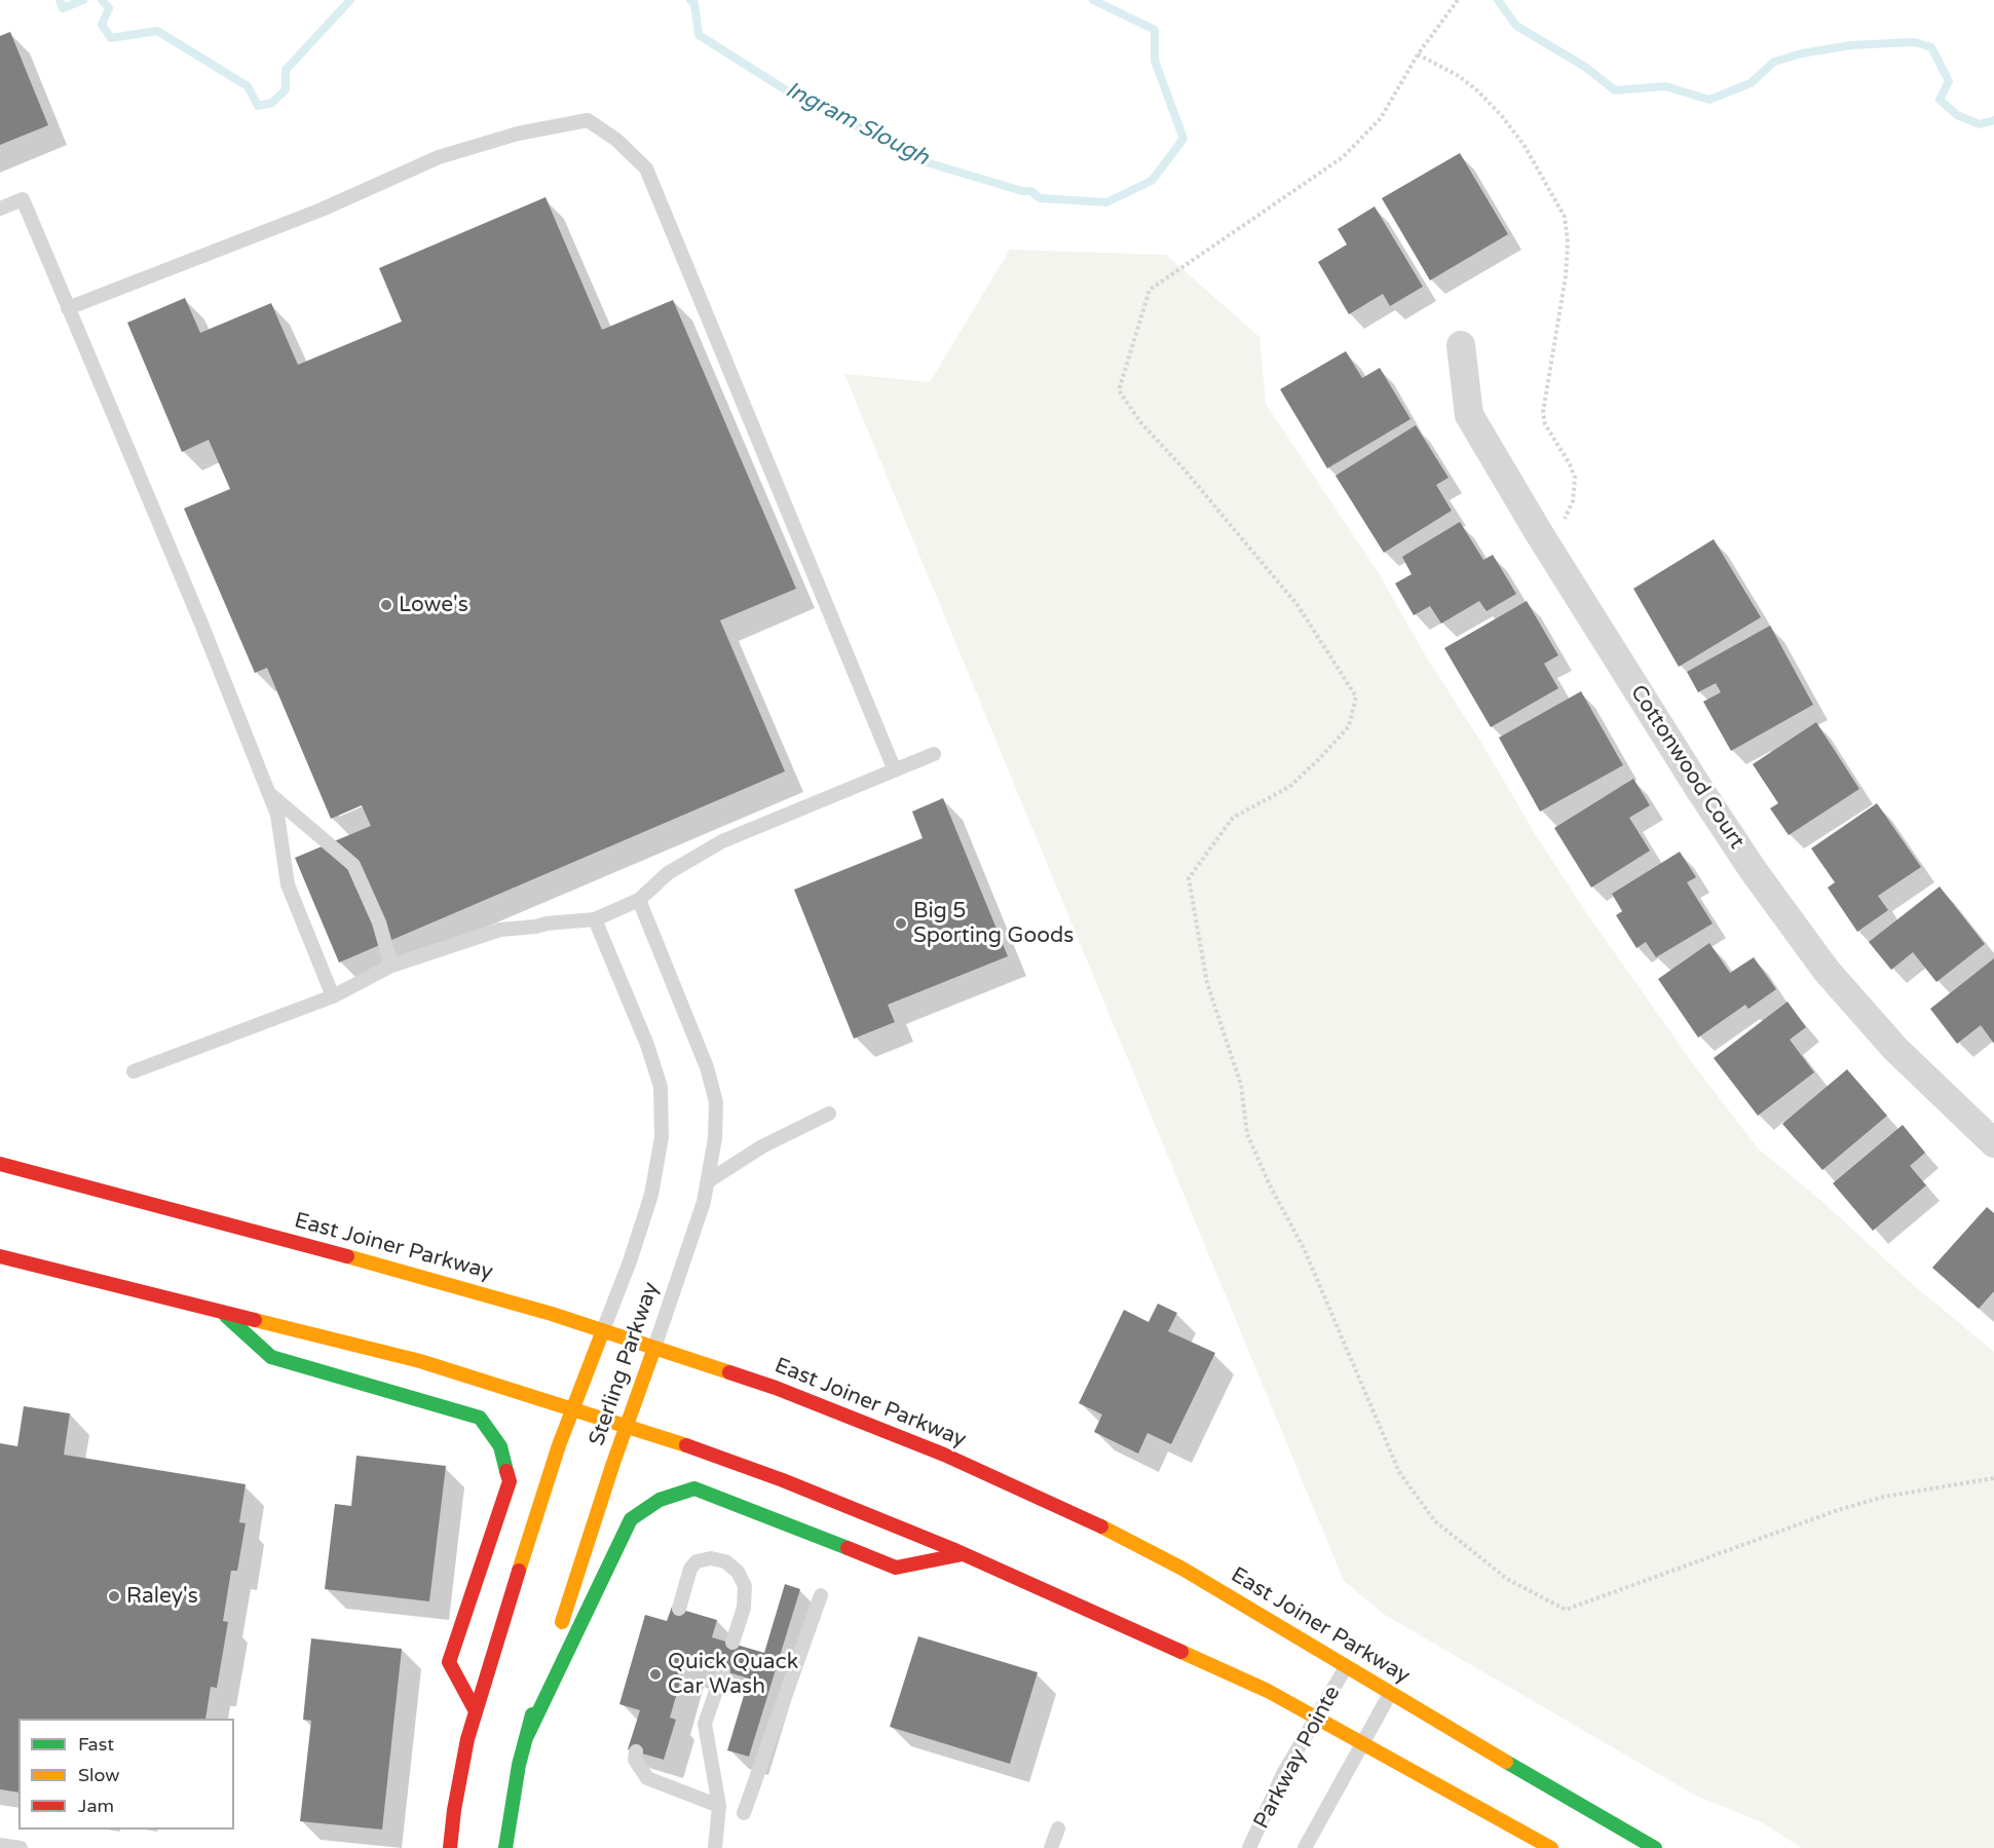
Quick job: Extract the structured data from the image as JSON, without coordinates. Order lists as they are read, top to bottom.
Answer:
{
  "streets": {
    "main road": ["East Joiner Parkway", "Sterling Parkway"],
    "street": ["Cottonwood Court"],
    "lane": ["Parkway Pointe"]
  },
  "crossings": [
    ["East Joiner Parkway", "Sterling Parkway"],
    ["East Joiner Parkway", "Parkway Pointe"]
  ],
  "water": ["Ingram Slough"],
  "places": [
    "Lowe's",
    "Big 5 Sporting Goods",
    "Raley's",
    "Quick Quack Car Wash"
  ],
  "legend": ["Fast", "Slow", "Jam"]
}
